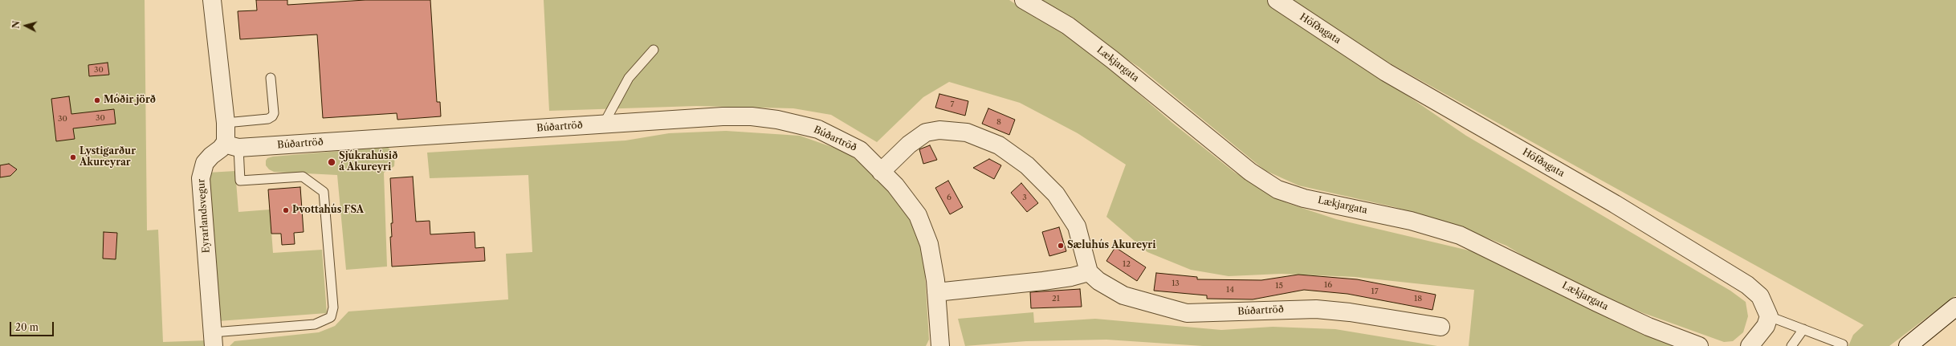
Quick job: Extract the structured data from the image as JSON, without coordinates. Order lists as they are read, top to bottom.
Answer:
{
  "streets": {
    "street": [
      "Höfðagata",
      "Lækjargata",
      "Búðartröð",
      "Eyrarlandsvegur"
    ]
  },
  "crossings": [
    ["Búðartröð", "Eyrarlandsvegur"]
  ],
  "places": [
    "Móðir jörð",
    "Lystigarður Akureyrar",
    "Sjúkrahúsið á Akureyri",
    "Þvottahús FSA",
    "Sæluhús Akureyri"
  ],
  "house_numbers": [
    "30",
    "7",
    "30",
    "30",
    "8",
    "6",
    "3",
    "12",
    "13",
    "16",
    "15",
    "14",
    "17",
    "21",
    "18"
  ],
  "scale_bar": "20 m",
  "north": "left"
}
